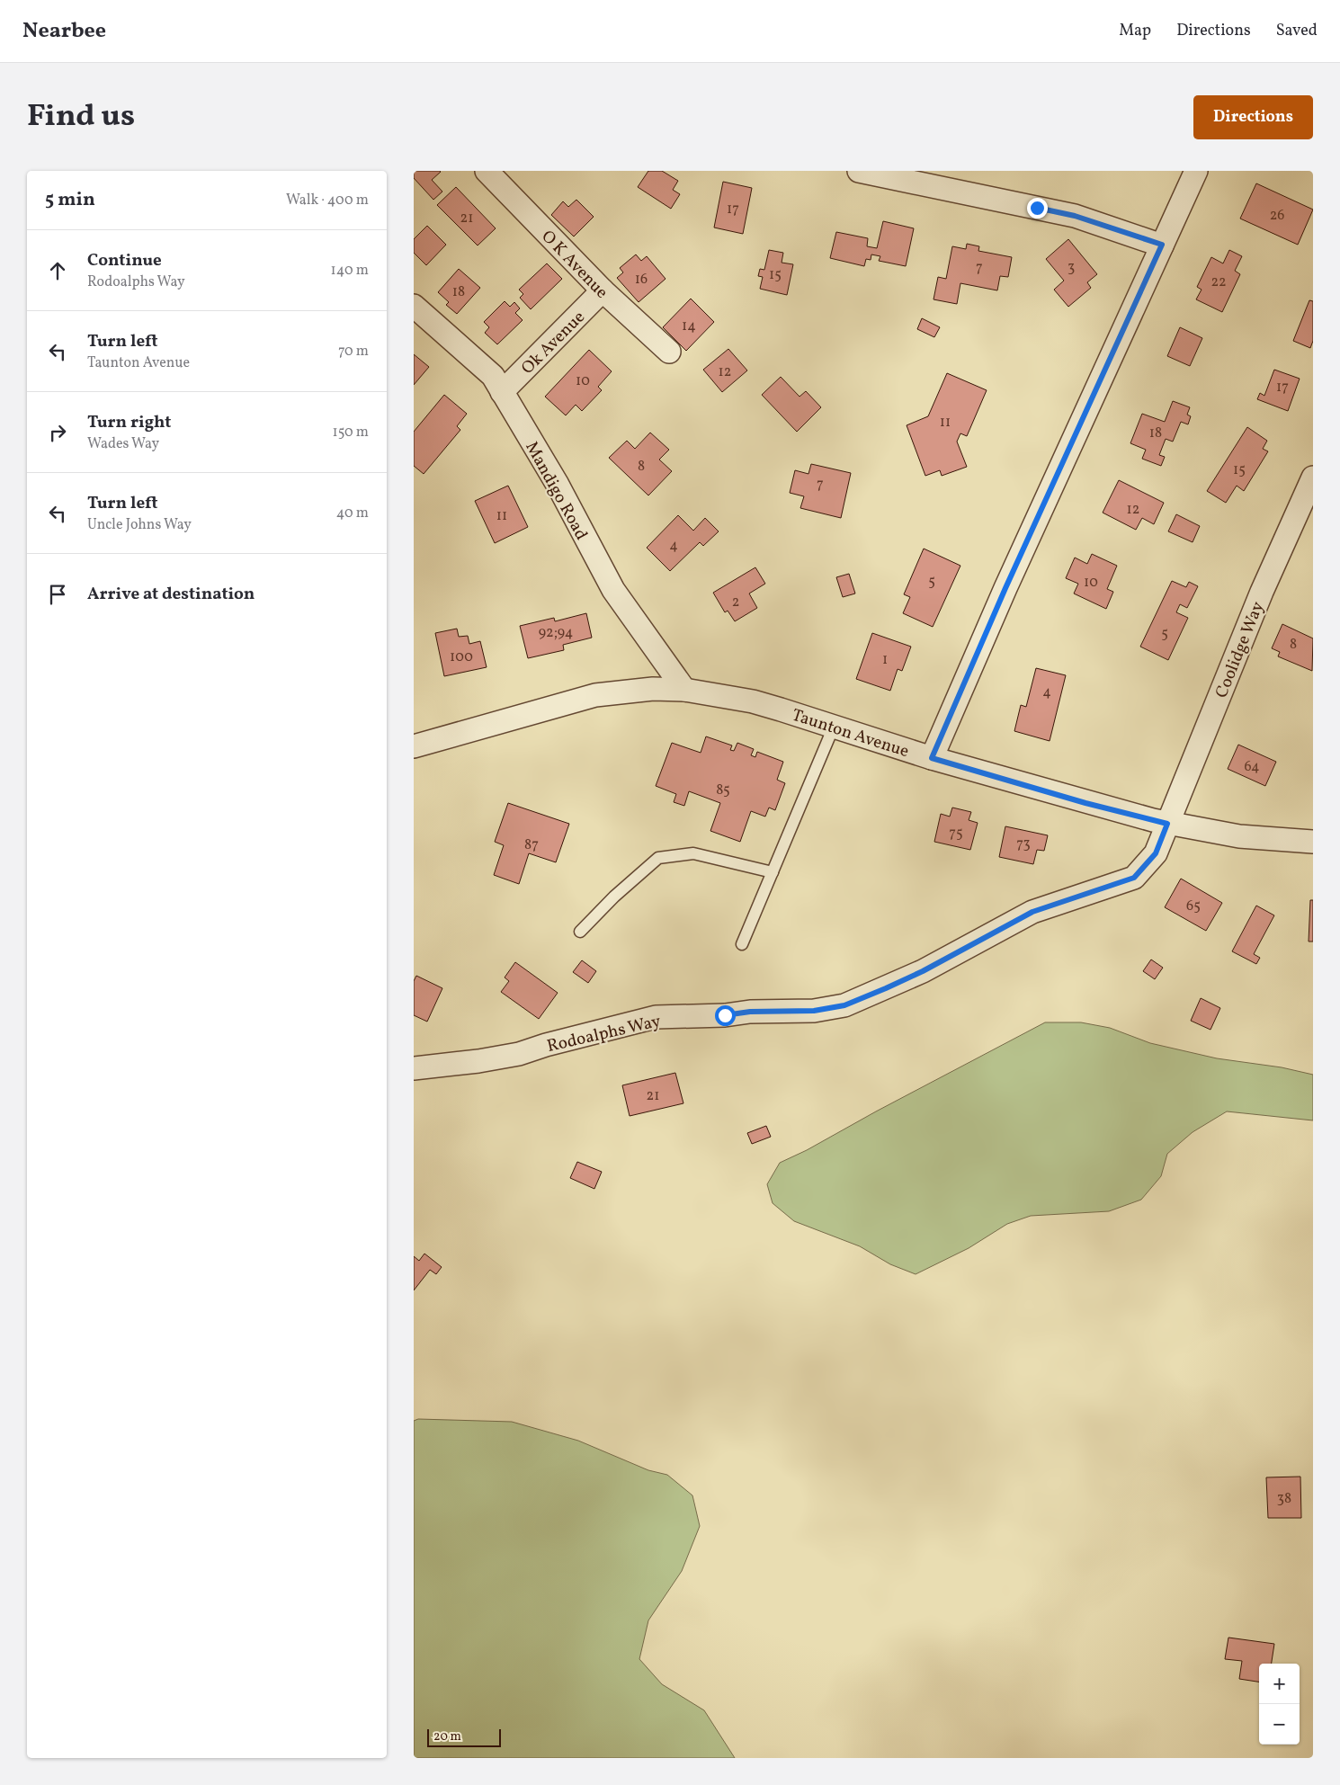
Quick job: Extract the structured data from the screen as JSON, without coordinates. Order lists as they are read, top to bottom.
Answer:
{
  "streets": {
    "street": [
      "O K Avenue",
      "Ok Avenue",
      "Mandigo Road",
      "Coolidge Way",
      "Taunton Avenue",
      "Rodoalphs Way"
    ]
  },
  "crossings": [
    ["O K Avenue", "Ok Avenue"],
    ["Ok Avenue", "Mandigo Road"],
    ["Mandigo Road", "Taunton Avenue"],
    ["Coolidge Way", "Taunton Avenue"],
    ["Coolidge Way", "Rodoalphs Way"],
    ["Taunton Avenue", "Rodoalphs Way"]
  ],
  "house_numbers": [
    "17",
    "26",
    "21",
    "7",
    "3",
    "15",
    "16",
    "22",
    "18",
    "14",
    "12",
    "10",
    "17",
    "11",
    "18",
    "8",
    "15",
    "7",
    "12",
    "11",
    "4",
    "5",
    "10",
    "2",
    "92;94",
    "5",
    "8",
    "100",
    "1",
    "4",
    "64",
    "85",
    "75",
    "73",
    "87",
    "65",
    "21",
    "38"
  ],
  "scale_bar": "20 m",
  "page": {
    "header": "Nearbee",
    "nav": ["Map", "Directions", "Saved"],
    "title": "Find us",
    "buttons": "Directions",
    "heading": ["5 min", "Walk · 400 m"],
    "list": [
      ["Continue", "Rodoalphs Way", "140 m"],
      ["Turn left", "Taunton Avenue", "70 m"],
      ["Turn right", "Wades Way", "150 m"],
      ["Turn left", "Uncle Johns Way", "40 m"],
      "Arrive at destination"
    ],
    "map_buttons": ["+", "−"],
    "scale": "20 m"
  }
}
